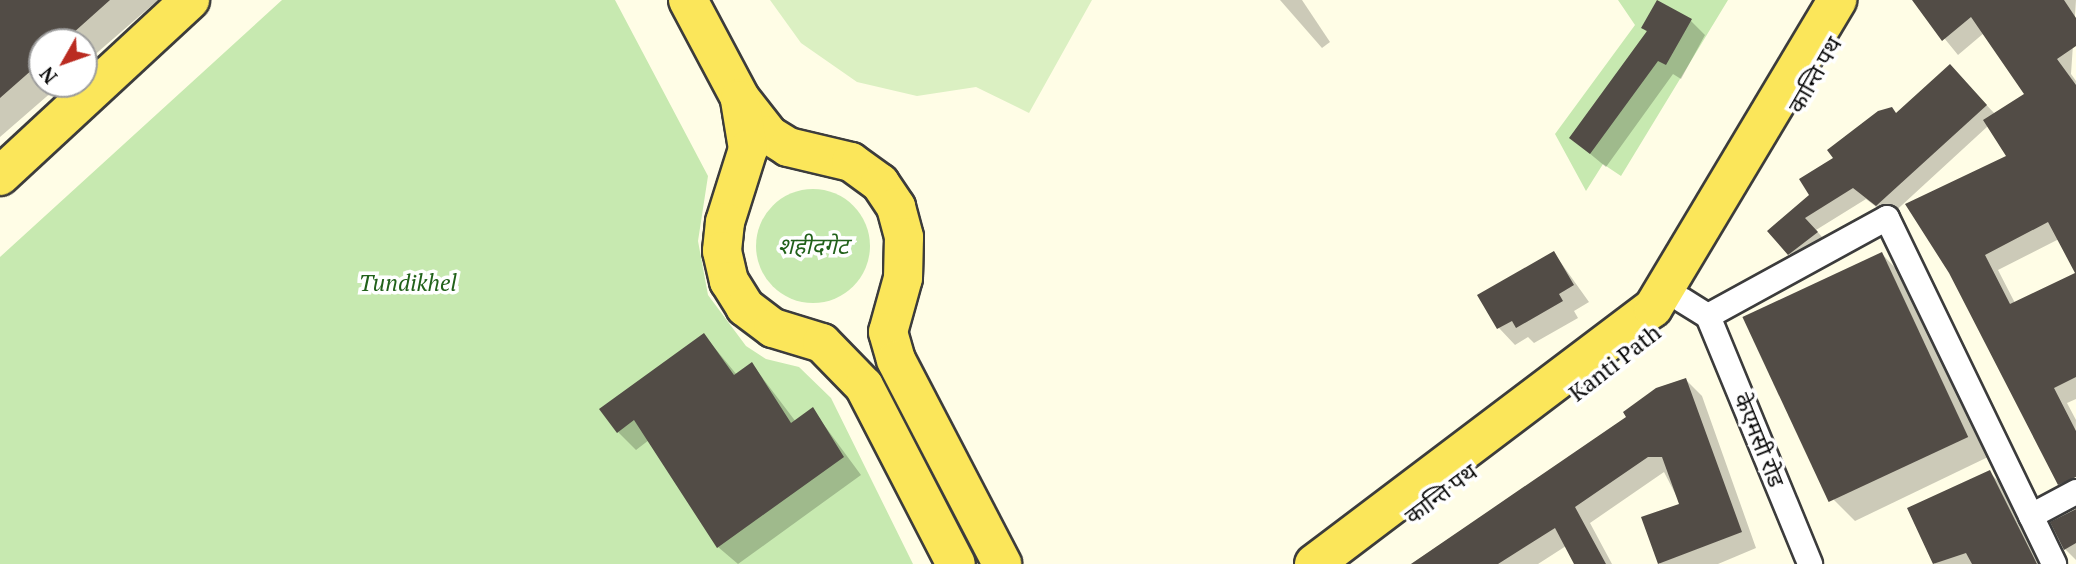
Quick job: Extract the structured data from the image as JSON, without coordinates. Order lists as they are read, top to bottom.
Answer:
{
  "streets": {
    "main road": ["कान्ति पथ", "Kanti Path"],
    "street": ["केएमसी रोड"]
  },
  "crossings": [
    ["कान्ति पथ", "Kanti Path"],
    ["Kanti Path", "केएमसी रोड"]
  ],
  "parks": ["शहीदगेट", "Tundikhel"],
  "north": "bottom left"
}
